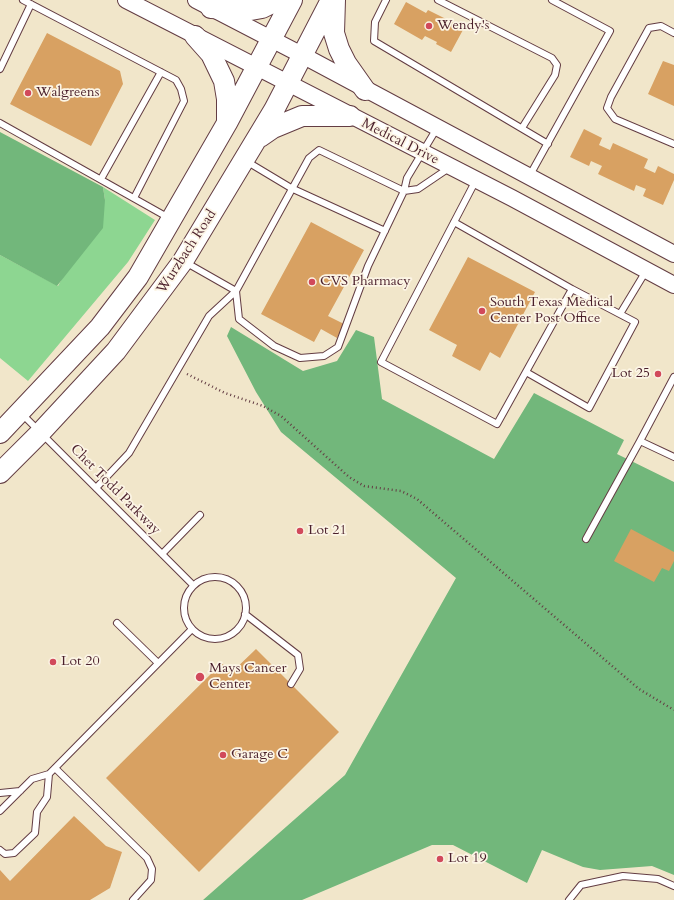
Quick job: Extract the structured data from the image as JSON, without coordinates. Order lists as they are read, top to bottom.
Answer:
{
  "streets": {
    "main road": ["Wurzbach Road"],
    "street": ["Medical Drive"],
    "lane": ["Chet Todd Parkway"]
  },
  "crossings": [
    ["Medical Drive", "Wurzbach Road"],
    ["Wurzbach Road", "Chet Todd Parkway"]
  ],
  "places": [
    "Wendy's",
    "Walgreens",
    "CVS Pharmacy",
    "South Texas Medical Center Post Office",
    "Lot 25",
    "Lot 21",
    "Lot 20",
    "Mays Cancer Center",
    "Garage C",
    "Lot 19"
  ]
}
